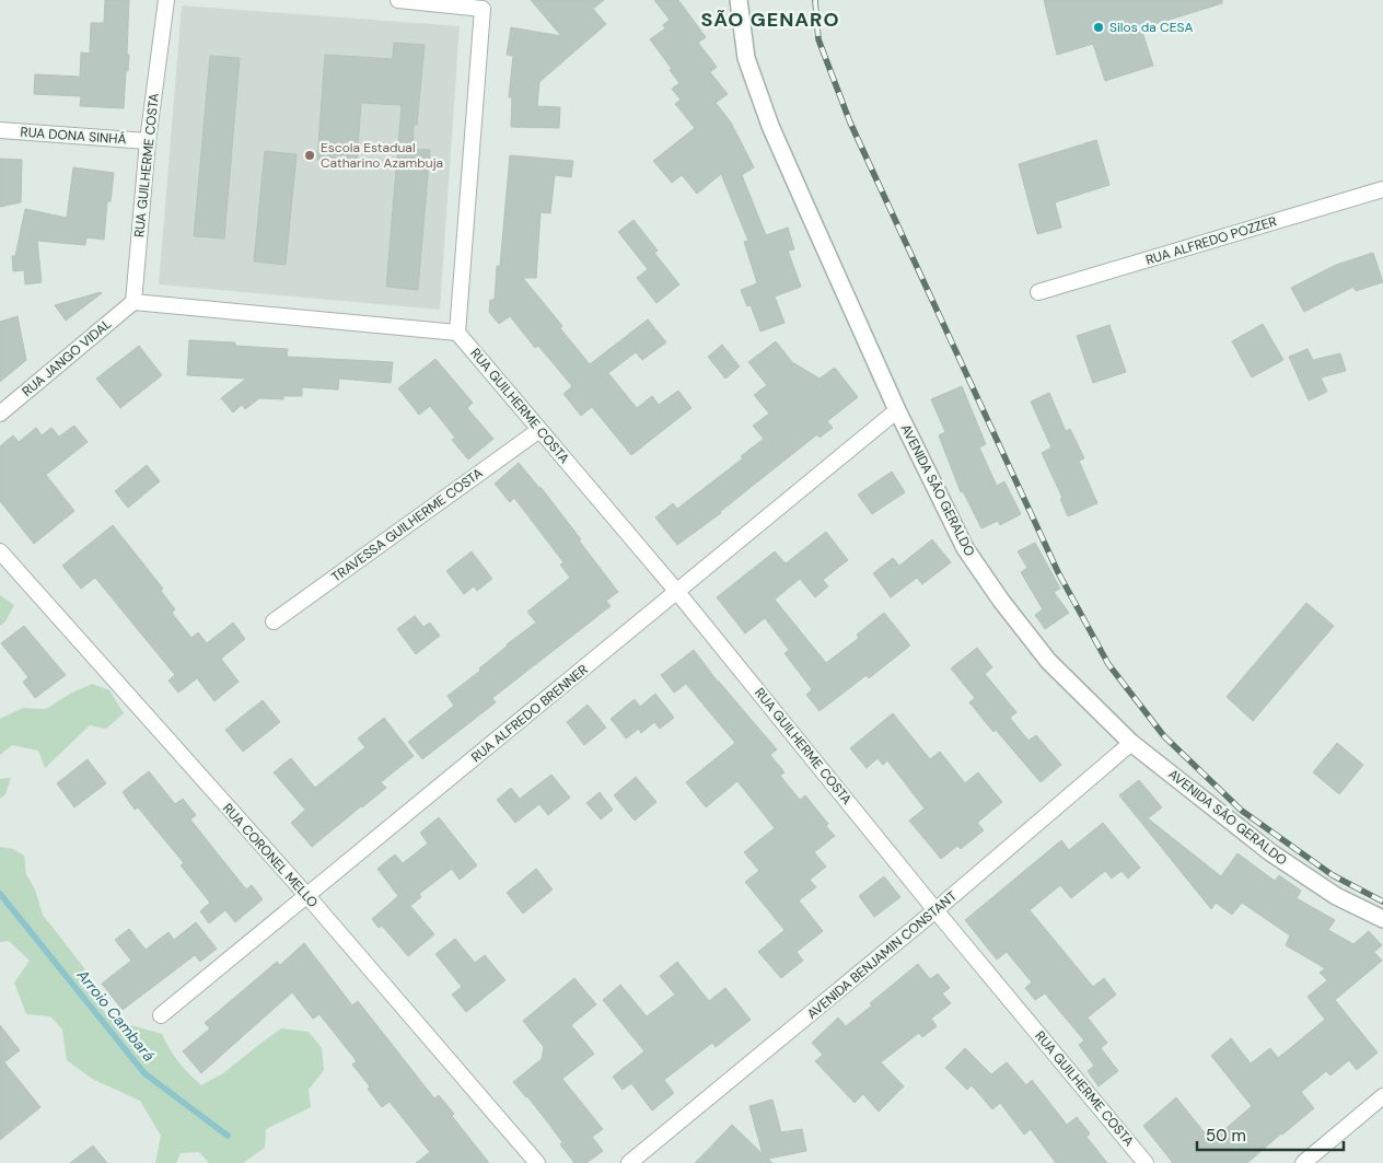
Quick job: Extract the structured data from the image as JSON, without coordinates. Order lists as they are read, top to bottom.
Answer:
{
  "streets": {
    "street": [
      "RUA DONA SINHÁ",
      "RUA GUILHERME COSTA",
      "RUA ALFREDO POZZER",
      "RUA JANGO VIDAL",
      "AVENIDA SÃO GERALDO",
      "TRAVESSA GUILHERME COSTA",
      "RUA ALFREDO BRENNER",
      "RUA CORONEL MELLO",
      "AVENIDA BENJAMIN CONSTANT"
    ]
  },
  "crossings": [
    ["RUA DONA SINHÁ", "RUA GUILHERME COSTA"],
    ["RUA GUILHERME COSTA", "RUA JANGO VIDAL"],
    ["RUA GUILHERME COSTA", "TRAVESSA GUILHERME COSTA"],
    ["RUA GUILHERME COSTA", "RUA ALFREDO BRENNER"],
    ["RUA GUILHERME COSTA", "AVENIDA BENJAMIN CONSTANT"],
    ["AVENIDA SÃO GERALDO", "RUA ALFREDO BRENNER"],
    ["AVENIDA SÃO GERALDO", "AVENIDA BENJAMIN CONSTANT"],
    ["RUA ALFREDO BRENNER", "RUA CORONEL MELLO"]
  ],
  "districts": ["SÃO GENARO"],
  "water": ["Arroio Cambará"],
  "places": ["Silos da CESA", "Escola Estadual Catharino Azambuja"],
  "scale_bar": "50 m"
}
